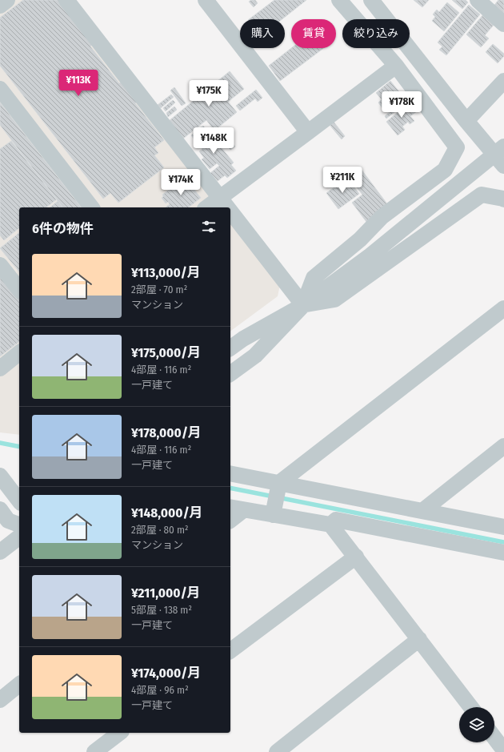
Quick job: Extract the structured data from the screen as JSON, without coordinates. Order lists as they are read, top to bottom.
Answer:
{
  "page": {
    "chip": ["購入", "賃貸", "絞り込み"],
    "price": [
      "¥113K",
      "¥175K",
      "¥178K",
      "¥148K",
      "¥211K",
      "¥174K"
    ],
    "heading": "6件の物件",
    "list": [
      {
        "name": "¥113,000/月",
        "note": "2部屋 · 70 m² · マンション"
      },
      {
        "name": "¥175,000/月",
        "note": "4部屋 · 116 m² · 一戸建て"
      },
      {
        "name": "¥178,000/月",
        "note": "4部屋 · 116 m² · 一戸建て"
      },
      {
        "name": "¥148,000/月",
        "note": "2部屋 · 80 m² · マンション"
      },
      {
        "name": "¥211,000/月",
        "note": "5部屋 · 138 m² · 一戸建て"
      },
      {
        "name": "¥174,000/月",
        "note": "4部屋 · 96 m² · 一戸建て"
      }
    ]
  }
}
